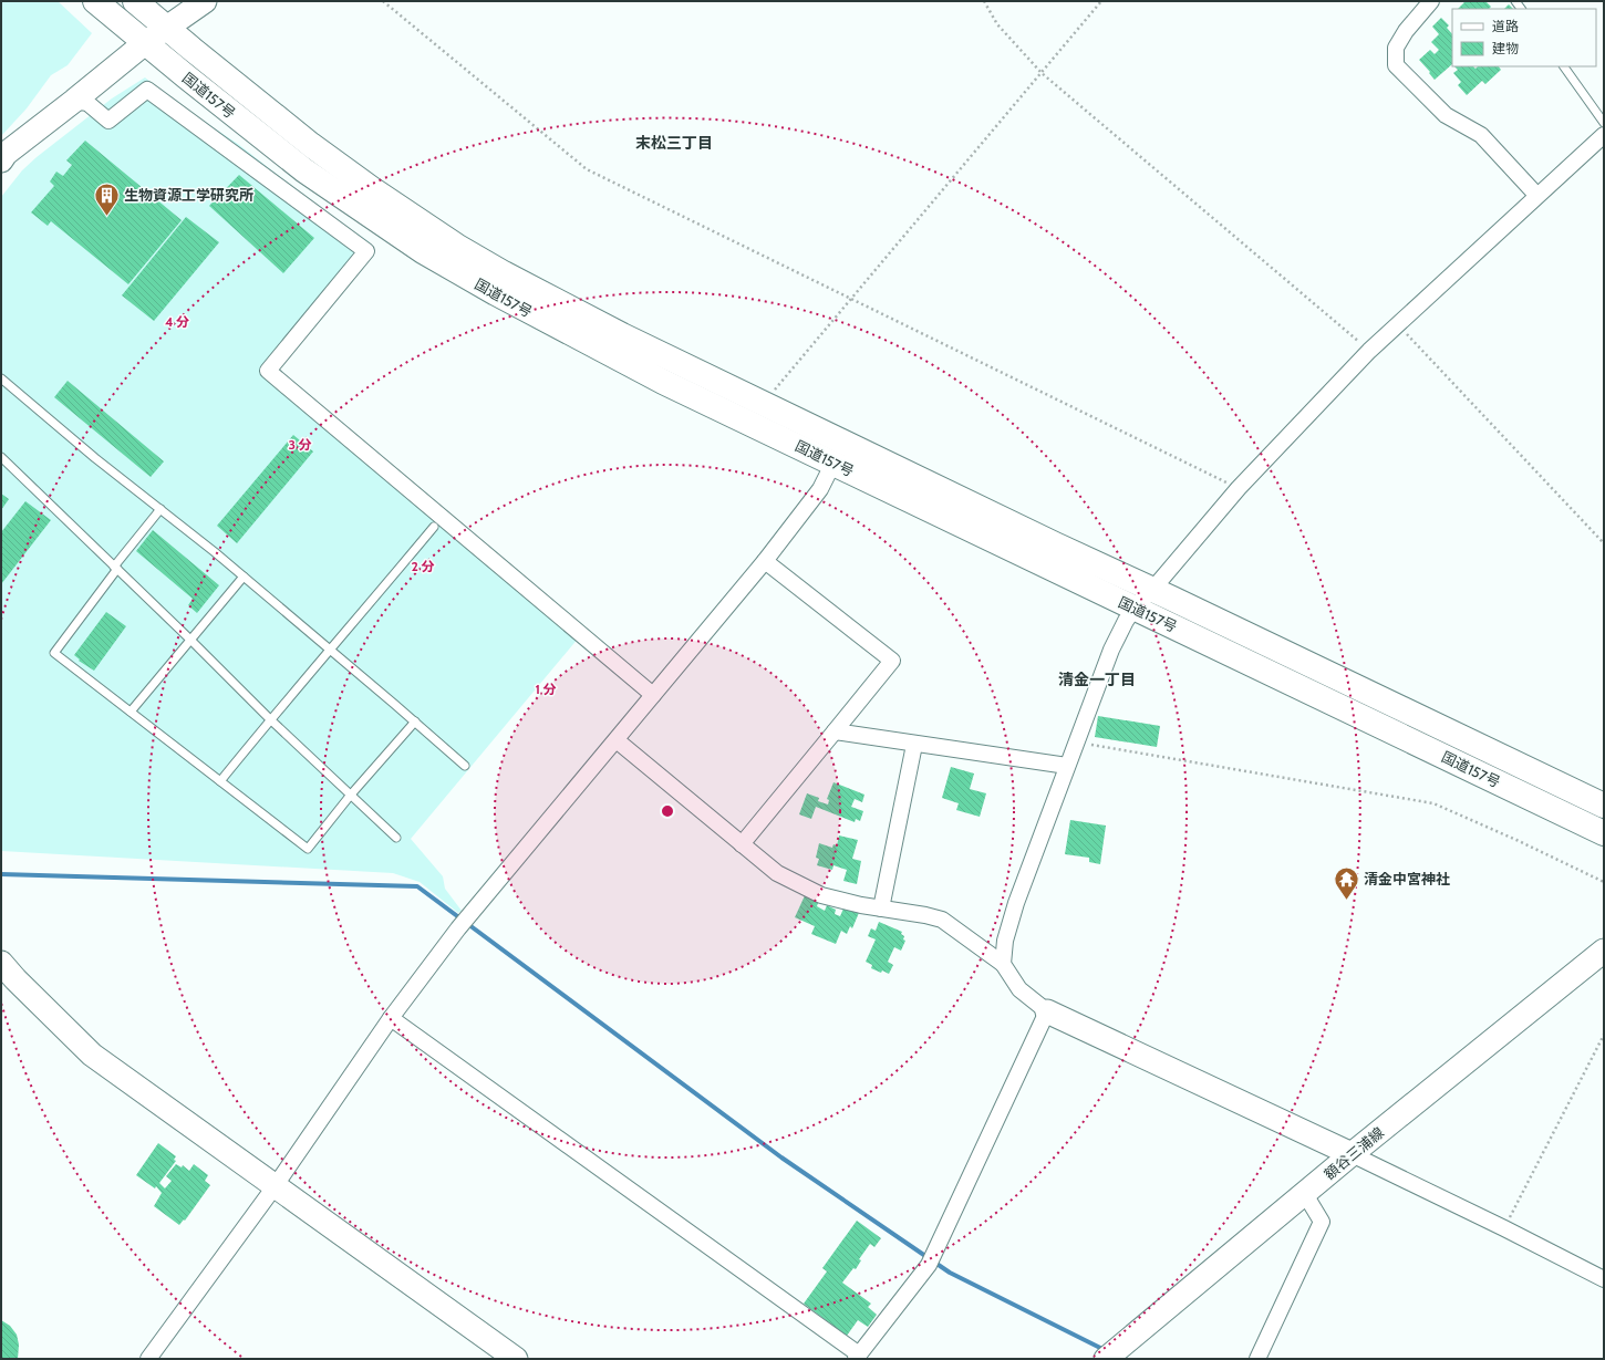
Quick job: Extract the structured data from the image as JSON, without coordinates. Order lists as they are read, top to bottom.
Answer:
{
  "streets": {
    "highway": ["国道157号"],
    "street": ["額谷三浦線"]
  },
  "districts": ["末松三丁目", "清金一丁目"],
  "places": {
    "building": ["生物資源工学研究所"],
    "temple": ["清金中宮神社"]
  },
  "legend": ["道路", "建物"],
  "rings": [
    "4 分",
    "3 分",
    "2 分",
    "1 分"
  ]
}
